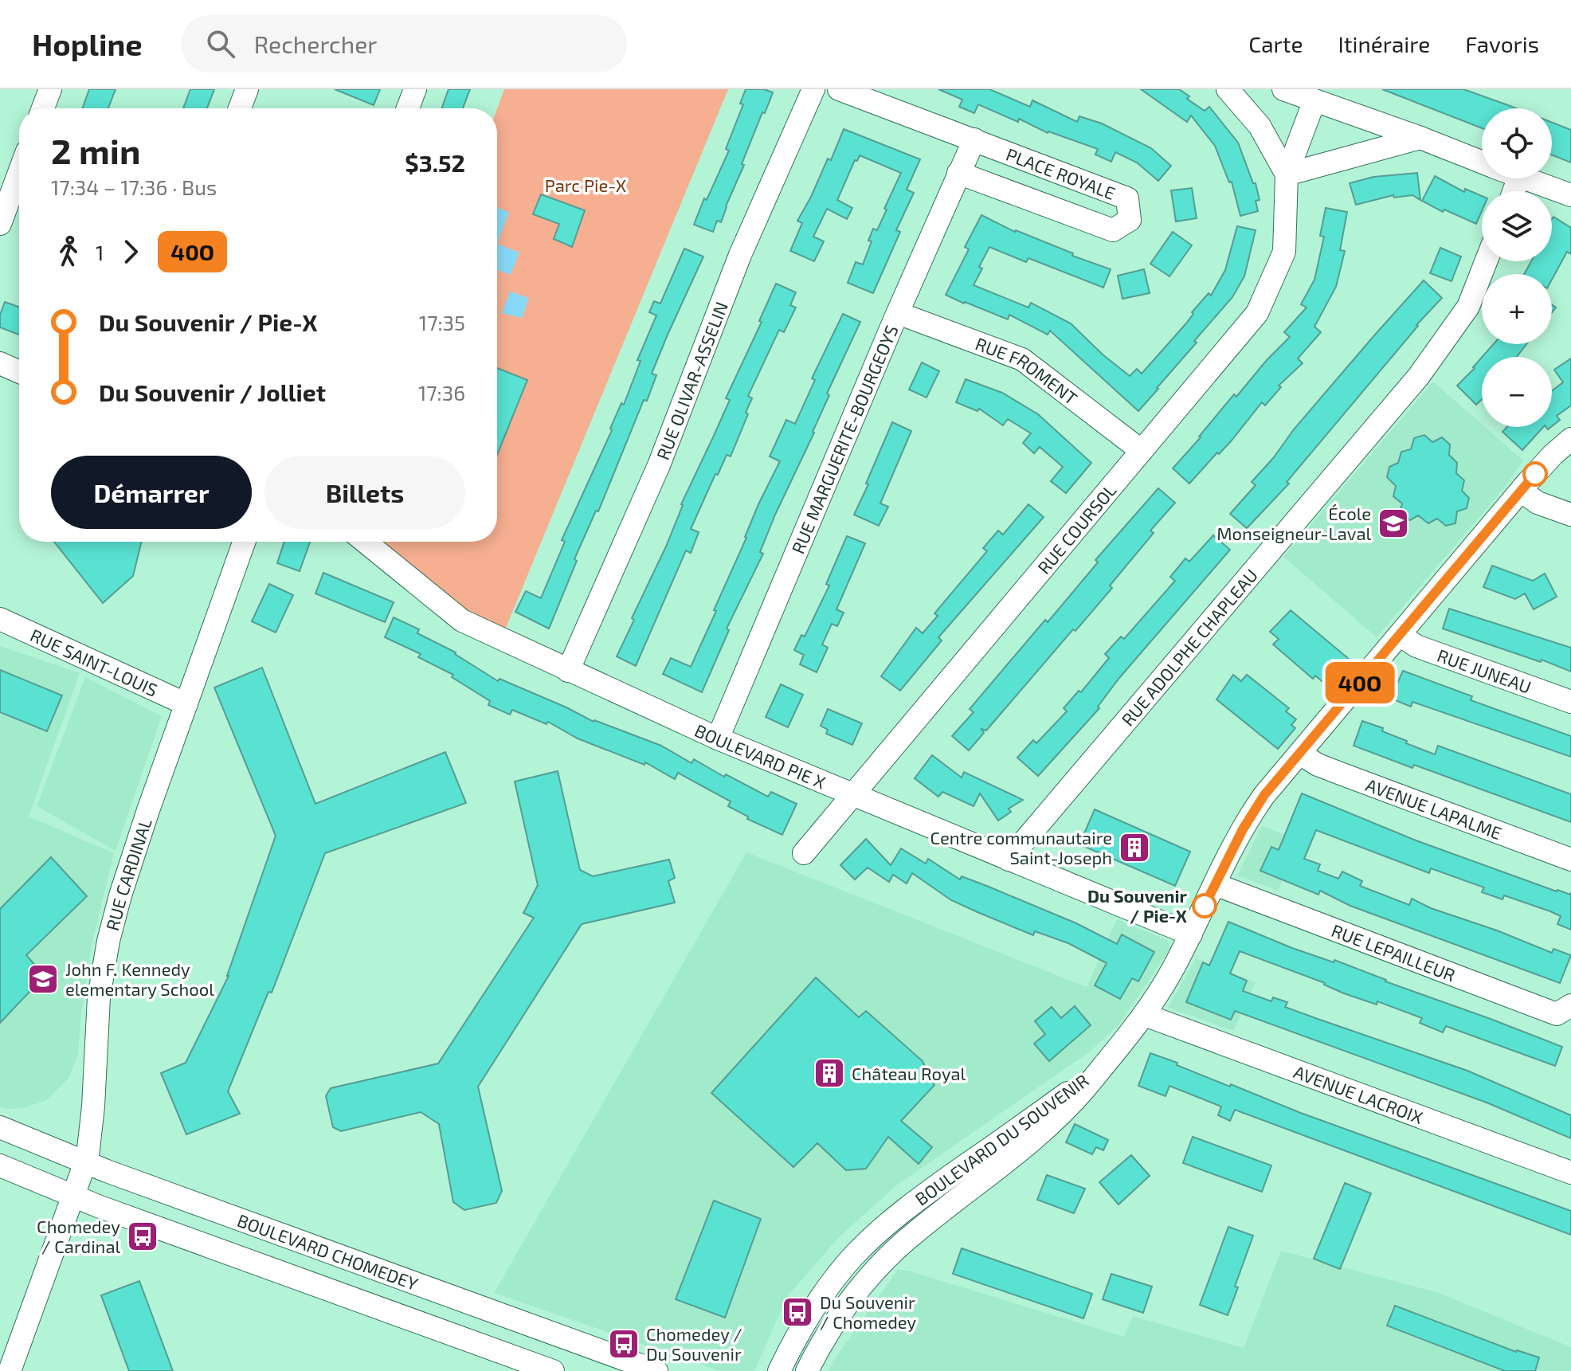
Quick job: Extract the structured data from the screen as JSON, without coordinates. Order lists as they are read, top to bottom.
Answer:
{
  "streets": {
    "street": [
      "PLACE ROYALE",
      "RUE FROMENT",
      "RUE OLIVAR-ASSELIN",
      "RUE MARGUERITE-BOURGEOYS",
      "RUE COURSOL",
      "RUE ADOLPHE CHAPLEAU",
      "RUE SAINT-LOUIS",
      "RUE JUNEAU",
      "BOULEVARD PIE X",
      "AVENUE LAPALME",
      "RUE CARDINAL",
      "RUE LEPAILLEUR",
      "AVENUE LACROIX",
      "BOULEVARD DU SOUVENIR",
      "BOULEVARD CHOMEDEY"
    ]
  },
  "crossings": [
    ["PLACE ROYALE", "RUE MARGUERITE-BOURGEOYS"],
    ["RUE FROMENT", "RUE MARGUERITE-BOURGEOYS"],
    ["RUE FROMENT", "RUE COURSOL"],
    ["RUE OLIVAR-ASSELIN", "BOULEVARD PIE X"],
    ["RUE MARGUERITE-BOURGEOYS", "BOULEVARD PIE X"],
    ["RUE COURSOL", "BOULEVARD PIE X"],
    ["RUE ADOLPHE CHAPLEAU", "BOULEVARD PIE X"],
    ["RUE SAINT-LOUIS", "RUE CARDINAL"],
    ["RUE CARDINAL", "BOULEVARD CHOMEDEY"]
  ],
  "parks": ["Parc Pie-X"],
  "places": {
    "school or university": ["École Monseigneur-Laval", "John F. Kennedy elementary School"],
    "building": ["Centre communautaire Saint-Joseph", "Château Royal"],
    "other": ["Du Souvenir / Pie-X"],
    "bus stop": ["Chomedey / Cardinal", "Du Souvenir / Chomedey", "Chomedey / Du Souvenir"]
  },
  "lines": ["bus line 40O"],
  "page": {
    "header": "Hopline",
    "search": "Rechercher",
    "nav": ["Carte", "Itinéraire", "Favoris"],
    "on_map": "40O",
    "map_buttons": ["+", "−"],
    "heading": ["2 min", "17:34 – 17:36 · Bus", "$3.52"],
    "legs": ["1", "40O"],
    "list": [
      {
        "name": "Du Souvenir / Pie-X",
        "value": "17:35"
      },
      {
        "name": "Du Souvenir / Jolliet",
        "value": "17:36"
      }
    ],
    "buttons": ["Démarrer", "Billets"]
  }
}
